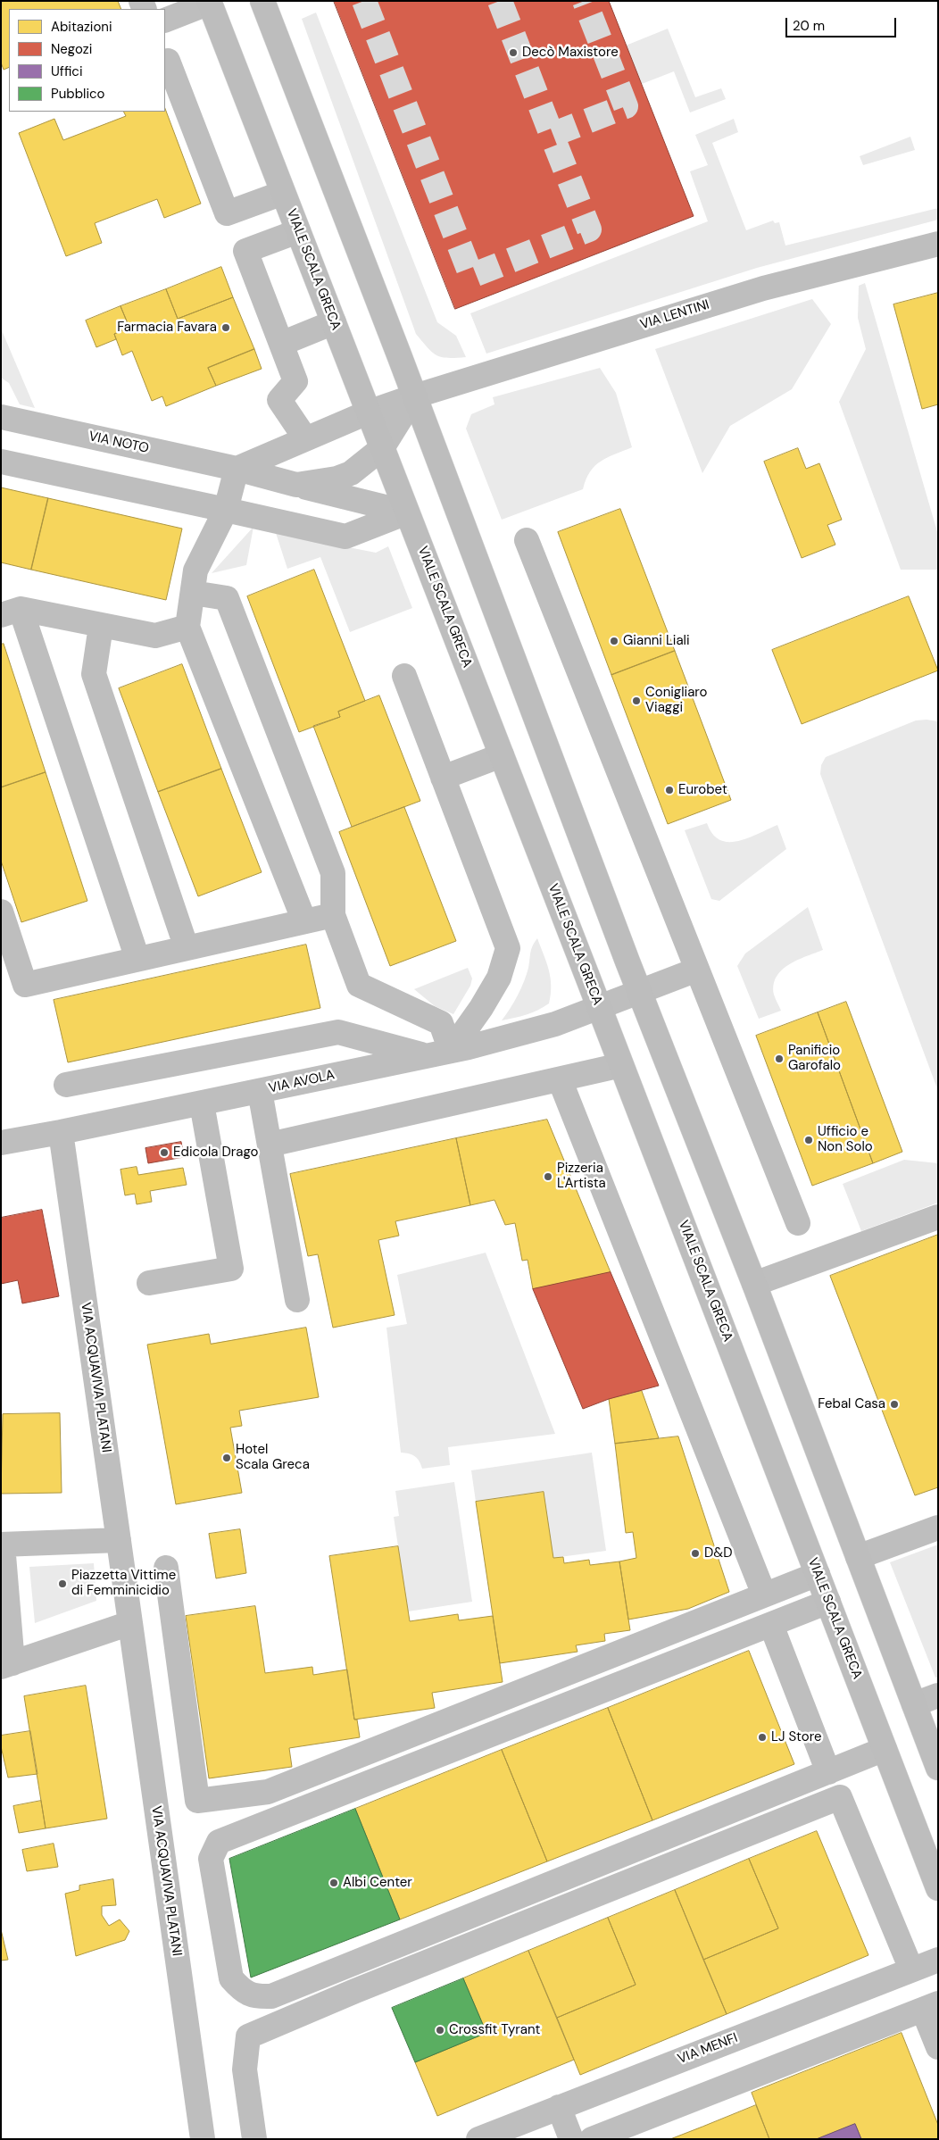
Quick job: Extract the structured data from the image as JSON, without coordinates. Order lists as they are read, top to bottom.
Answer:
{
  "streets": {
    "main road": ["VIALE SCALA GRECA"],
    "street": [
      "VIA LENTINI",
      "VIA NOTO",
      "VIA AVOLA",
      "VIA ACQUAVIVA PLATANI",
      "VIA MENFI"
    ]
  },
  "crossings": [
    ["VIALE SCALA GRECA", "VIA LENTINI"],
    ["VIALE SCALA GRECA", "VIA NOTO"],
    ["VIALE SCALA GRECA", "VIA AVOLA"],
    ["VIA LENTINI", "VIA NOTO"],
    ["VIA AVOLA", "VIA ACQUAVIVA PLATANI"]
  ],
  "places": [
    "Decò Maxistore",
    "Farmacia Favara",
    "Gianni Liali",
    "Conigliaro Viaggi",
    "Eurobet",
    "Panificio Garofalo",
    "Ufficio e Non Solo",
    "Edicola Drago",
    "Pizzeria L'Artista",
    "Febal Casa",
    "Hotel Scala Greca",
    "D&D",
    "Piazzetta Vittime di Femminicidio",
    "LJ Store",
    "Albi Center",
    "Crossfit Tyrant"
  ],
  "legend": [
    "Abitazioni",
    "Negozi",
    "Uffici",
    "Pubblico"
  ],
  "scale_bar": "20 m"
}
